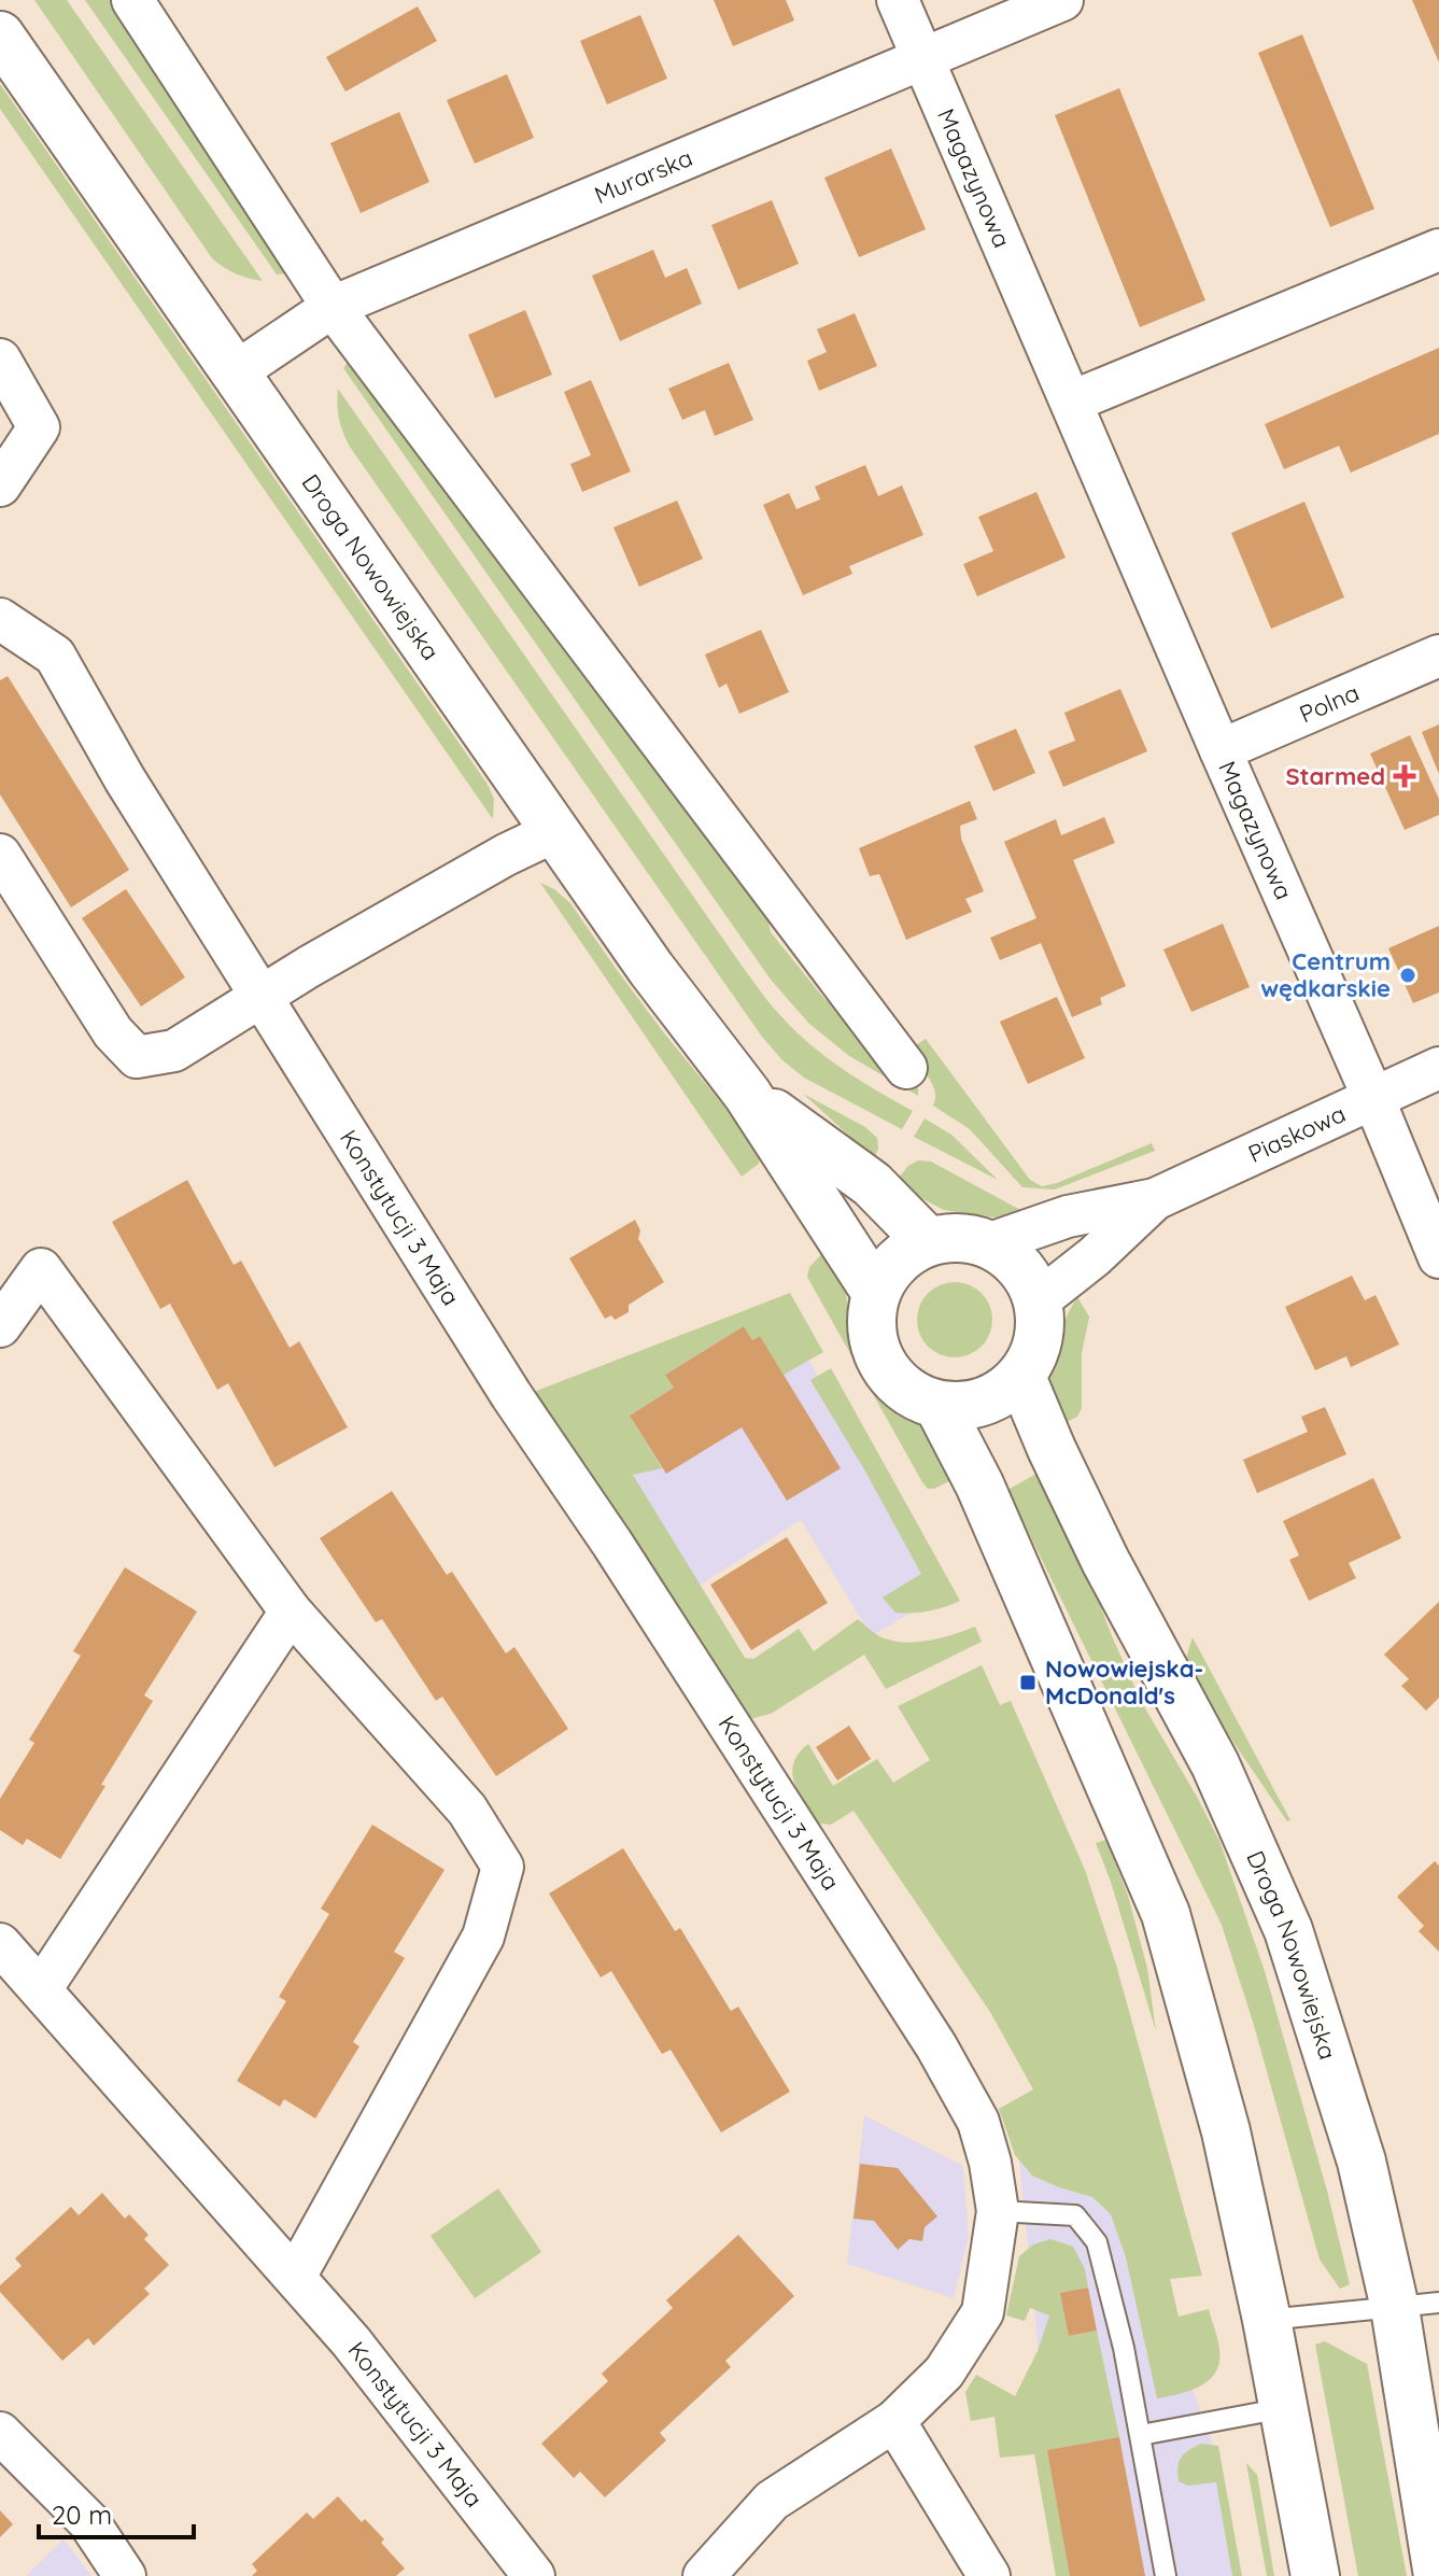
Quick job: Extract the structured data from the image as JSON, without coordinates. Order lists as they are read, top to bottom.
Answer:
{
  "streets": {
    "street": [
      "Murarska",
      "Magazynowa",
      "Droga Nowowiejska",
      "Polna",
      "Piaskowa",
      "Konstytucji 3 Maja"
    ]
  },
  "crossings": [
    ["Murarska", "Magazynowa"],
    ["Murarska", "Droga Nowowiejska"],
    ["Magazynowa", "Polna"],
    ["Magazynowa", "Piaskowa"],
    ["Droga Nowowiejska", "Piaskowa"]
  ],
  "places": {
    "health": ["Starmed"],
    "other": ["Centrum wędkarskie"],
    "transit": ["Nowowiejska- McDonald's"]
  },
  "scale_bar": "20 m"
}
